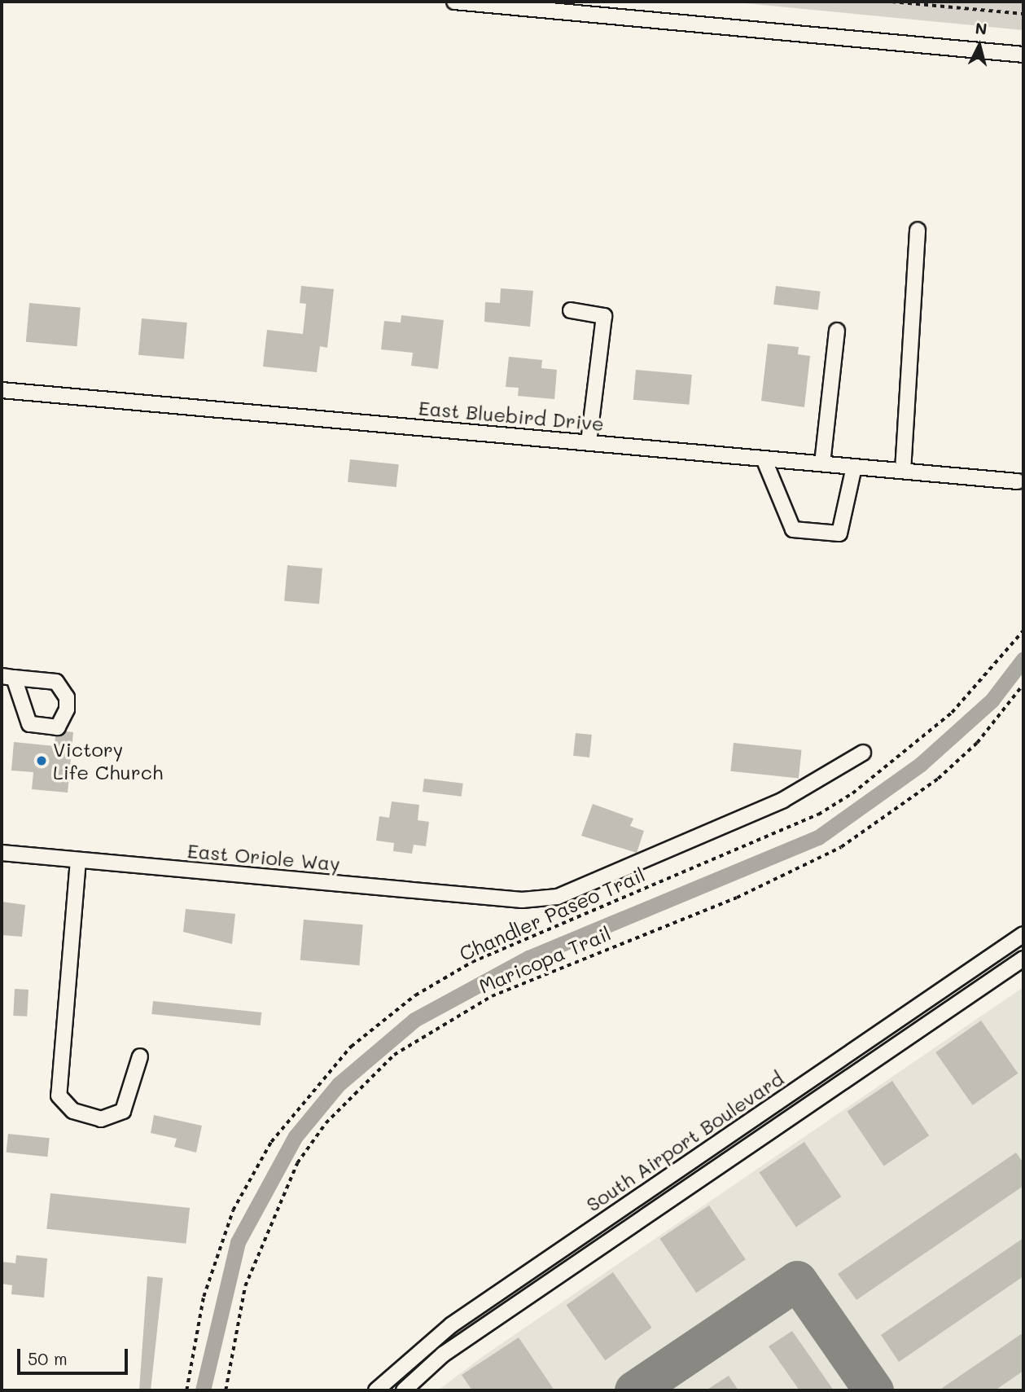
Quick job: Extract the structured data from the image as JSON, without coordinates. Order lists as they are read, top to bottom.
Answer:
{
  "streets": {
    "street": ["East Bluebird Drive", "East Oriole Way", "South Airport Boulevard"],
    "path": ["Chandler Paseo Trail", "Maricopa Trail"]
  },
  "places": ["Victory Life Church"],
  "scale_bar": "50 m",
  "north": "top"
}
